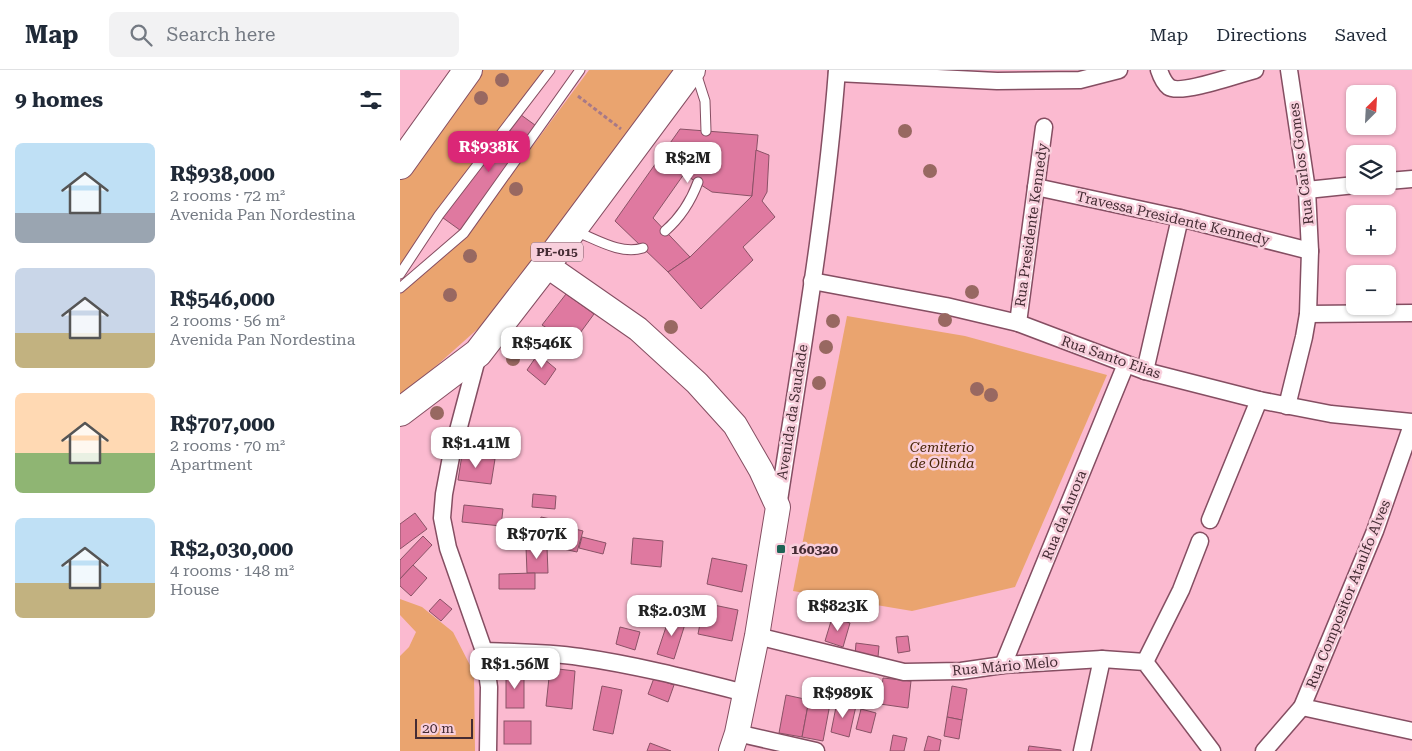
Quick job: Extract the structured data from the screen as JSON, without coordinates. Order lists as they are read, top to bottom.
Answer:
{
  "streets": {
    "highway": ["PE-015"],
    "street": [
      "Rua Carlos Gomes",
      "Travessa Presidente Kennedy",
      "Rua Presidente Kennedy",
      "Rua Santo Elias",
      "Avenida da Saudade",
      "Rua da Aurora",
      "Rua Compositor Ataulfo Alves",
      "Rua Mário Melo"
    ]
  },
  "crossings": [
    ["Rua Carlos Gomes", "Travessa Presidente Kennedy"],
    ["Rua Carlos Gomes", "Rua Santo Elias"],
    ["Travessa Presidente Kennedy", "Rua Presidente Kennedy"],
    ["Rua Presidente Kennedy", "Rua Santo Elias"],
    ["Rua Santo Elias", "Avenida da Saudade"],
    ["Rua Santo Elias", "Rua da Aurora"],
    ["Rua Santo Elias", "Rua Compositor Ataulfo Alves"],
    ["Avenida da Saudade", "Rua Mário Melo"],
    ["Rua da Aurora", "Rua Mário Melo"]
  ],
  "parks": ["Cemiterio de Olinda"],
  "places": {
    "transit": ["160320"]
  },
  "scale_bar": "20 m",
  "north": "top right",
  "page": {
    "header": "Map",
    "search": "Search here",
    "nav": ["Map", "Directions", "Saved"],
    "heading": "9 homes",
    "map_buttons": ["+", "−"],
    "list": [
      {
        "name": "R$938,000",
        "note": "2 rooms · 72 m² · Avenida Pan Nordestina"
      },
      {
        "name": "R$546,000",
        "note": "2 rooms · 56 m² · Avenida Pan Nordestina"
      },
      {
        "name": "R$707,000",
        "note": "2 rooms · 70 m² · Apartment"
      },
      {
        "name": "R$2,030,000",
        "note": "4 rooms · 148 m² · House"
      }
    ],
    "price": [
      "R$938K",
      "R$2M",
      "R$546K",
      "R$1.41M",
      "R$707K",
      "R$823K",
      "R$2.03M",
      "R$1.56M",
      "R$989K"
    ],
    "scale": "20 m"
  }
}
